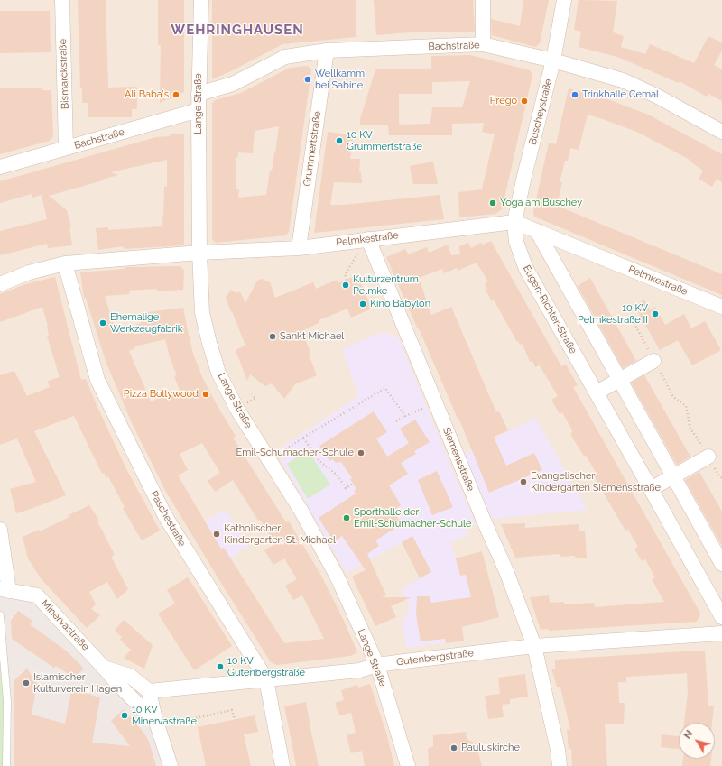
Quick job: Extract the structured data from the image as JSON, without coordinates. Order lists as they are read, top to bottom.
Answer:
{
  "streets": {
    "street": [
      "Bachstraße",
      "Bismarckstraße",
      "Lange Straße",
      "Buscheystraße",
      "Grummertstraße",
      "Pelmkestraße",
      "Eugen-Richter-Straße",
      "Siemensstraße",
      "Paschestraße",
      "Minervastraße",
      "Gutenbergstraße"
    ]
  },
  "crossings": [
    ["Bachstraße", "Bismarckstraße"],
    ["Bachstraße", "Lange Straße"],
    ["Bachstraße", "Buscheystraße"],
    ["Bachstraße", "Grummertstraße"],
    ["Lange Straße", "Pelmkestraße"],
    ["Lange Straße", "Gutenbergstraße"],
    ["Buscheystraße", "Pelmkestraße"],
    ["Buscheystraße", "Eugen-Richter-Straße"],
    ["Grummertstraße", "Pelmkestraße"],
    ["Pelmkestraße", "Eugen-Richter-Straße"],
    ["Pelmkestraße", "Siemensstraße"],
    ["Pelmkestraße", "Paschestraße"],
    ["Siemensstraße", "Gutenbergstraße"],
    ["Paschestraße", "Gutenbergstraße"],
    ["Minervastraße", "Gutenbergstraße"]
  ],
  "districts": ["WEHRINGHAUSEN"],
  "places": [
    "Wellkamm bei Sabine",
    "Ali Baba's",
    "Trinkhalle Cemal",
    "Prego",
    "10 KV Grummertstraße",
    "Yoga am Buschey",
    "Kulturzentrum Pelmke",
    "Kino Babylon",
    "10 KV Pelmkestraße II",
    "Ehemalige Werkzeugfabrik",
    "Sankt Michael",
    "Pizza Bollywood",
    "Emil-Schumacher-Schule",
    "Evangelischer Kindergarten Siemensstraße",
    "Sporthalle der Emil-Schumacher-Schule",
    "Katholischer Kindergarten St. Michael",
    "10 KV Gutenbergstraße",
    "Islamischer Kulturverein Hagen",
    "10 KV Minervastraße",
    "Pauluskirche"
  ],
  "north": "top left"
}
